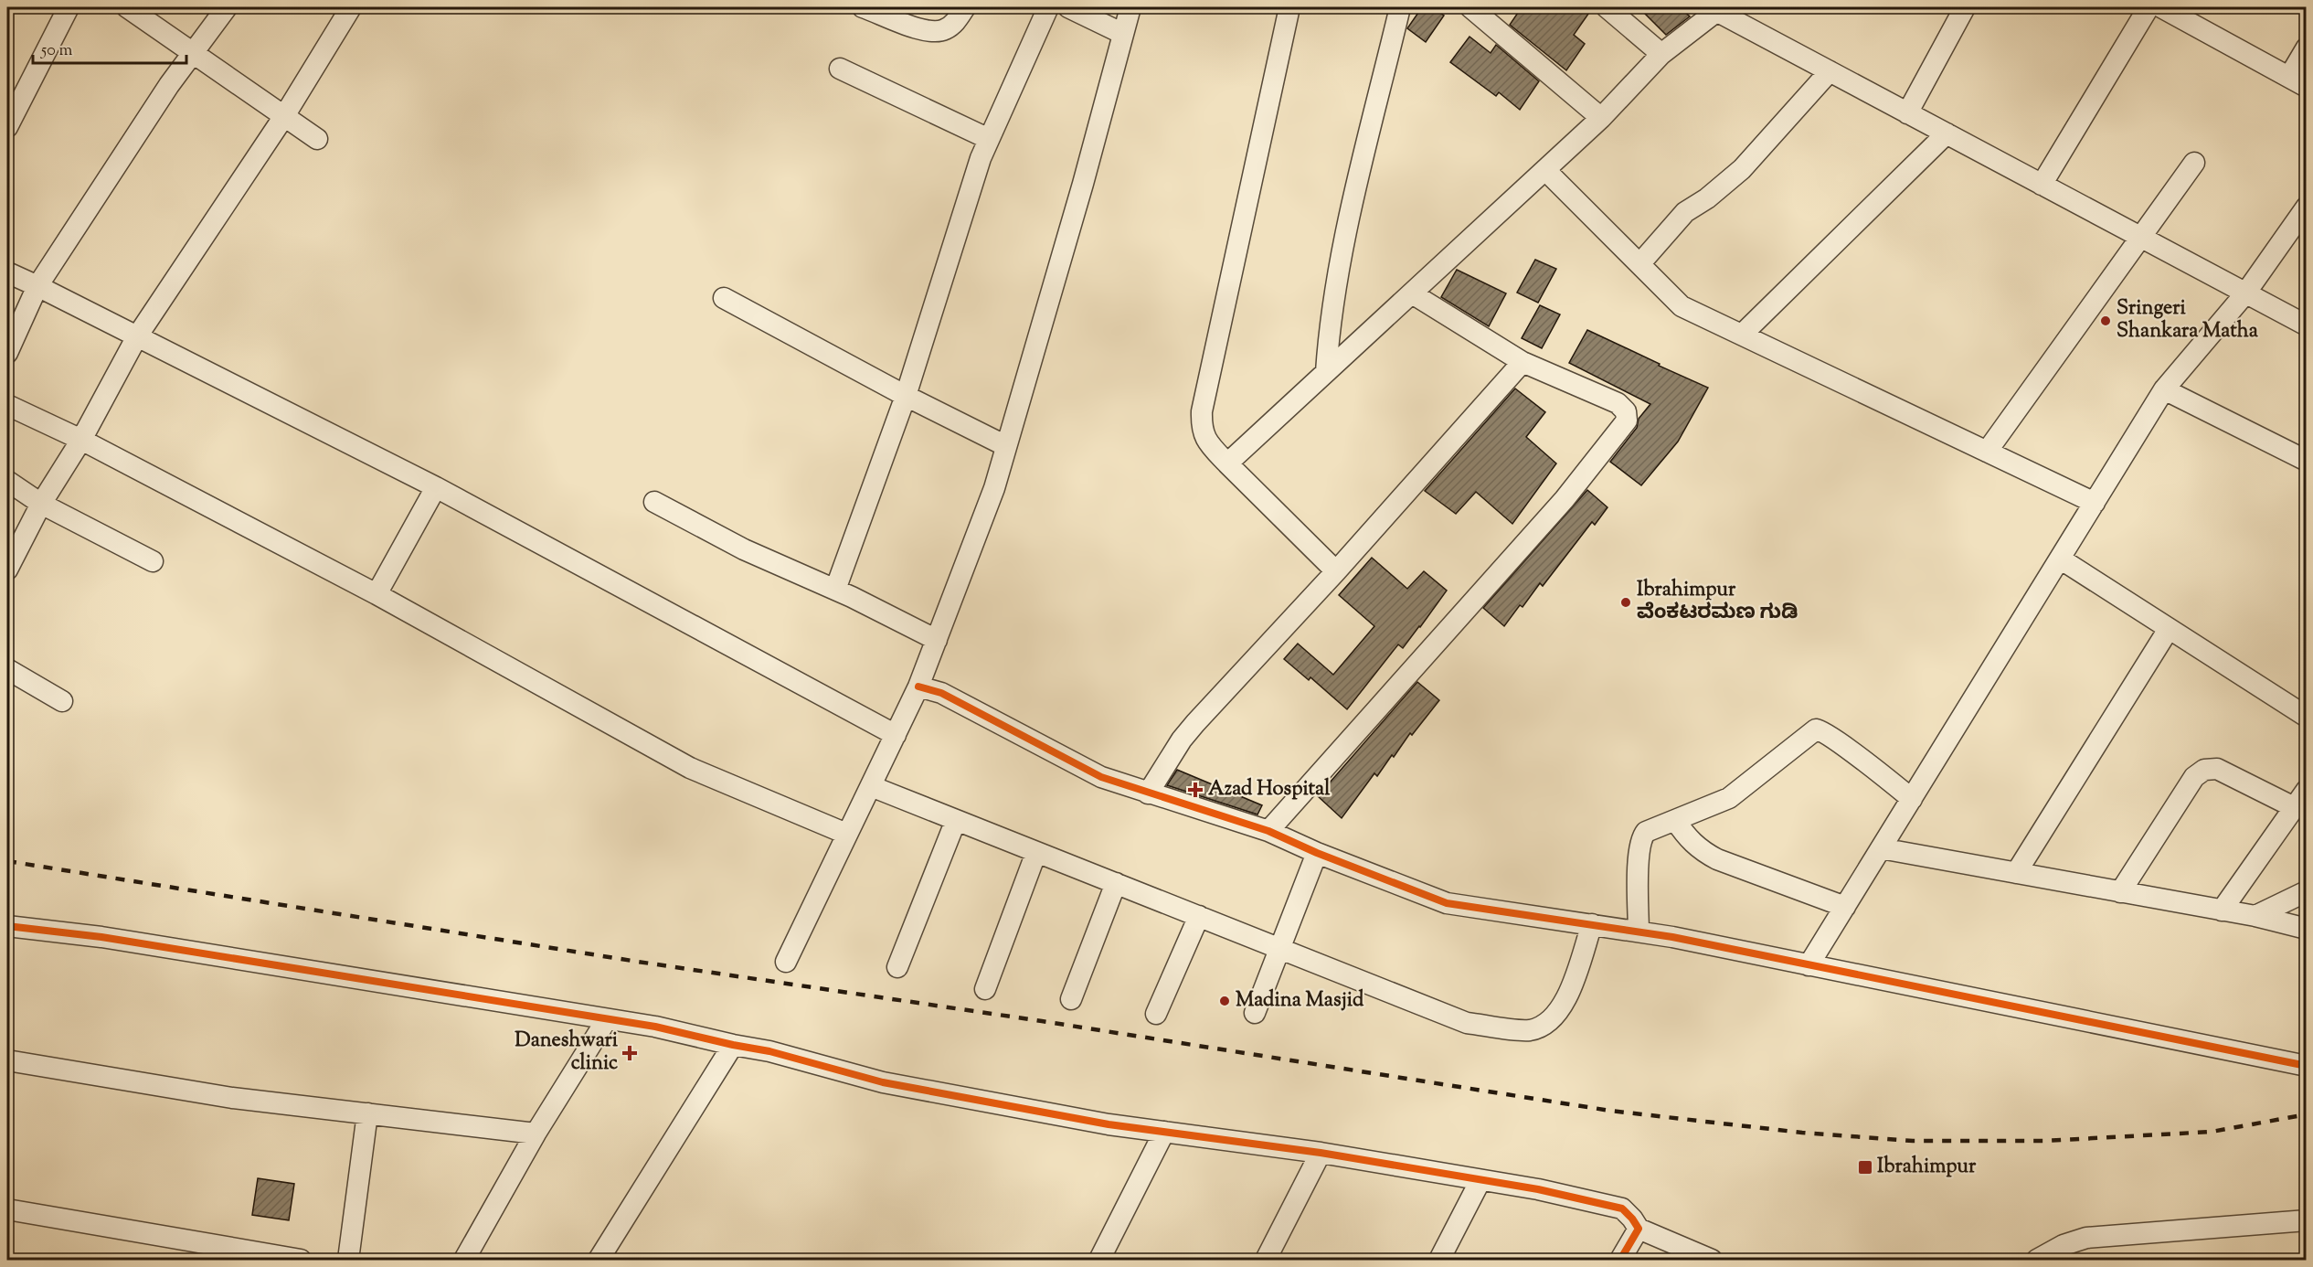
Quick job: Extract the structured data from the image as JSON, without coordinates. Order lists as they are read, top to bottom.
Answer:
{
  "places": {
    "other": ["Sringeri Shankara Matha", "Ibrahimpur ವೆಂಕಟರಮಣ ಗುಡಿ", "Madina Masjid"],
    "health": ["Azad Hospital", "Daneshwari clinic"],
    "transit": ["Ibrahimpur"]
  },
  "scale_bar": "50 m"
}
